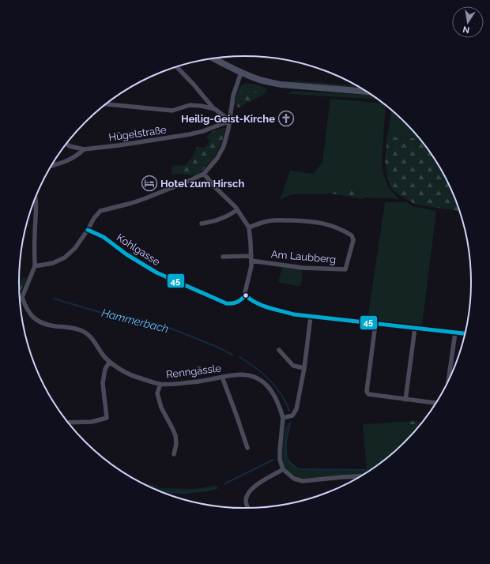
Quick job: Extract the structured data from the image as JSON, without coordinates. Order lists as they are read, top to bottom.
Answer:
{
  "streets": {
    "street": [
      "Hügelstraße",
      "Kohlgasse",
      "Am Laubberg",
      "Renngässle"
    ]
  },
  "water": ["Hammerbach"],
  "places": {
    "church": ["Heilig-Geist-Kirche"],
    "hotel": ["Hotel zum Hirsch"]
  },
  "lines": ["transit line 45"],
  "north": "bottom"
}
